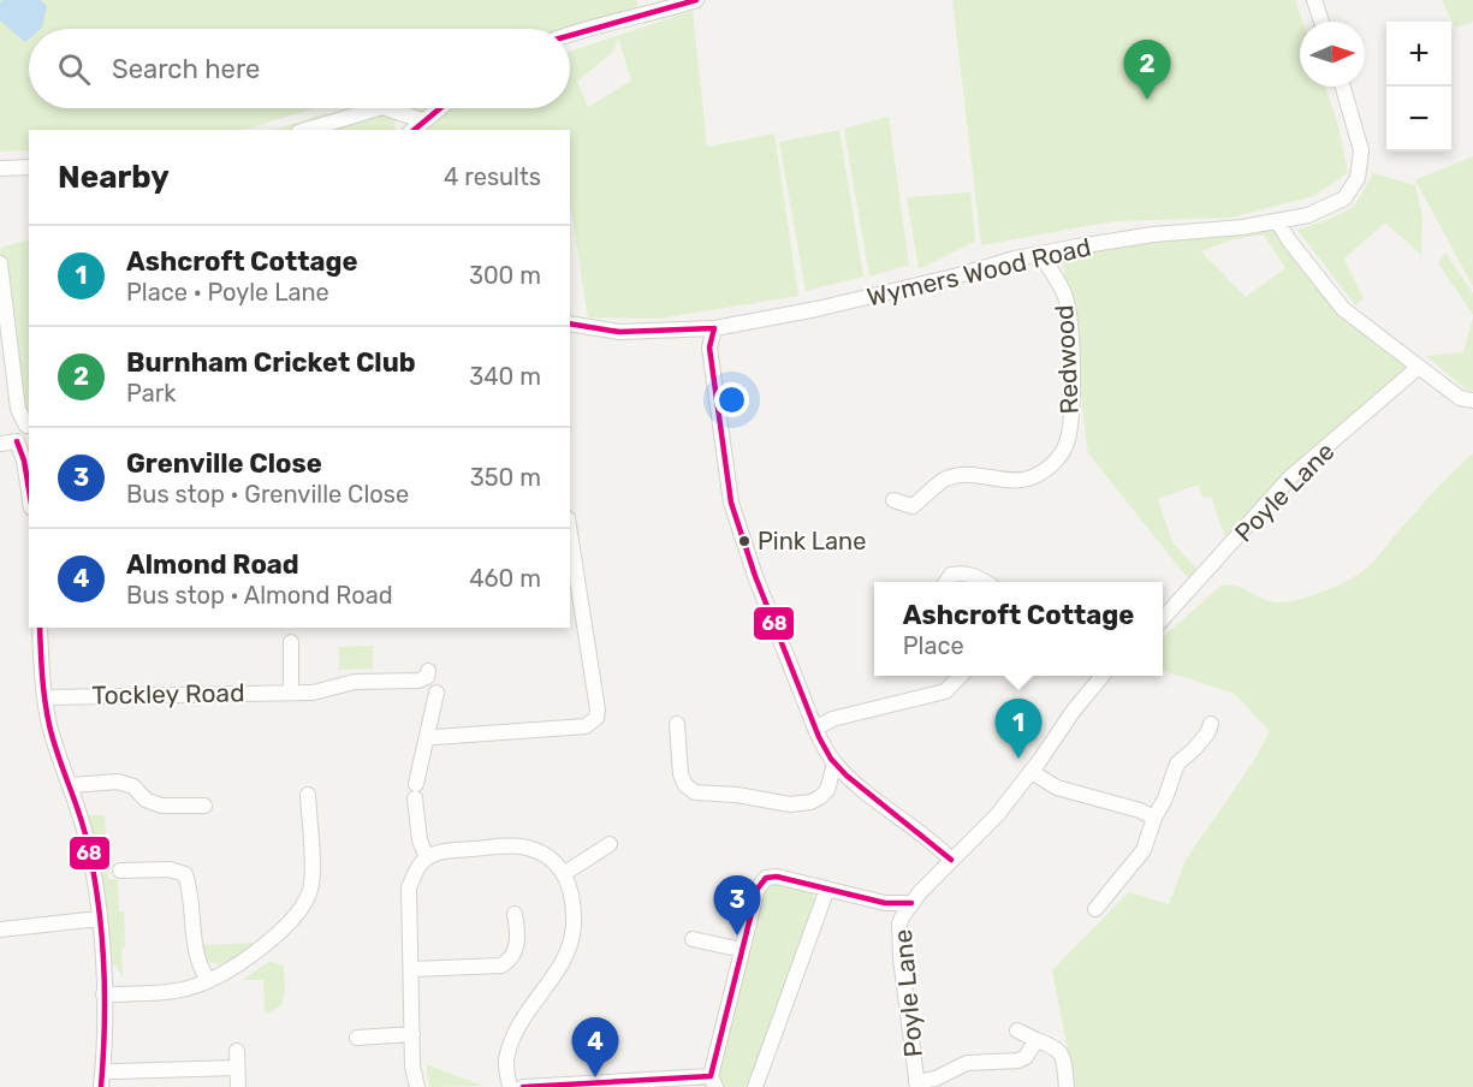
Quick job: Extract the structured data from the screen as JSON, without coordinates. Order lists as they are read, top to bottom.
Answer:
{
  "streets": {
    "street": [
      "Wymers Wood Road",
      "Redwood",
      "Poyle Lane",
      "Tockley Road"
    ]
  },
  "crossings": [
    ["Wymers Wood Road", "Redwood"]
  ],
  "places": ["Pink Lane"],
  "lines": ["transit line 68"],
  "north": "right",
  "page": {
    "map_buttons": ["+", "−"],
    "search": "Search here",
    "pins": [
      "2",
      "1",
      "3",
      "4"
    ],
    "heading": ["Nearby", "4 results"],
    "list": [
      {
        "mark": "1",
        "name": "Ashcroft Cottage",
        "note": "Place · Poyle Lane",
        "value": "300 m"
      },
      {
        "mark": "2",
        "name": "Burnham Cricket Club",
        "note": "Park",
        "value": "340 m"
      },
      {
        "mark": "3",
        "name": "Grenville Close",
        "note": "Bus stop · Grenville Close",
        "value": "350 m"
      },
      {
        "mark": "4",
        "name": "Almond Road",
        "note": "Bus stop · Almond Road",
        "value": "460 m"
      }
    ],
    "popup": ["Ashcroft Cottage", "Place"]
  }
}
